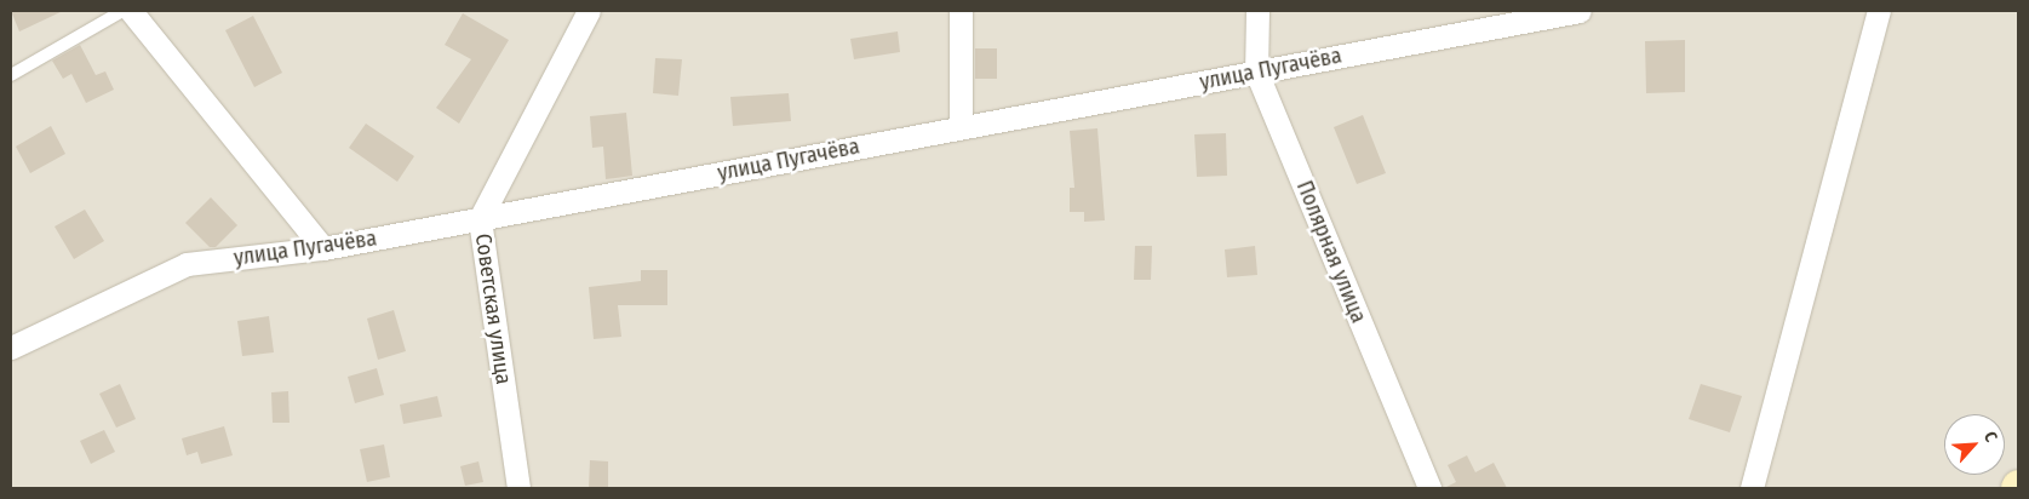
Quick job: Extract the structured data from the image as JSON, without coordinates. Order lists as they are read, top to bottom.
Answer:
{
  "streets": {
    "street": ["улица Пугачёва", "Полярная улица", "Советская улица"]
  },
  "crossings": [
    ["улица Пугачёва", "Полярная улица"],
    ["улица Пугачёва", "Советская улица"]
  ],
  "north": "top right"
}
